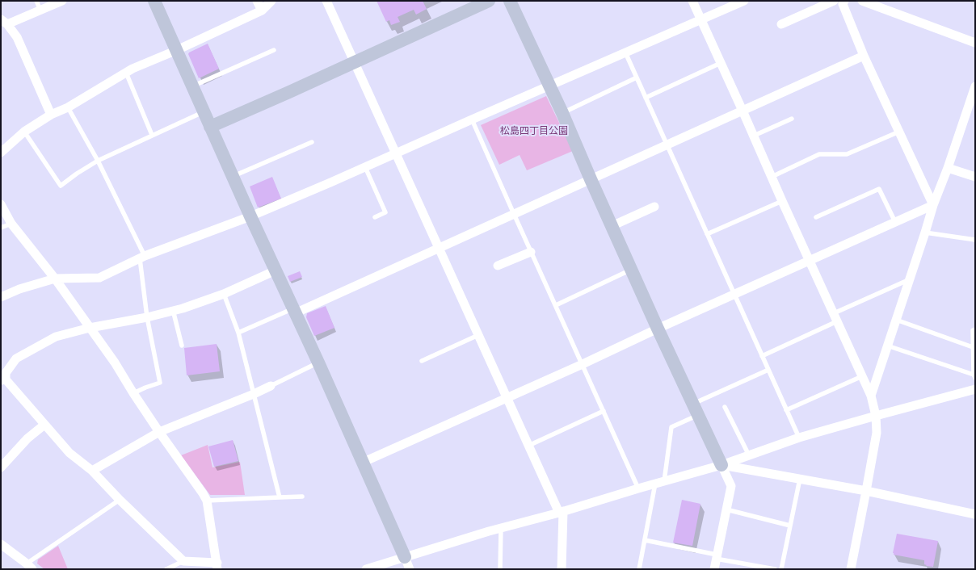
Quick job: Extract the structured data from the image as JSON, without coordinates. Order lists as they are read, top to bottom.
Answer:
{
  "parks": ["松島四丁目公園"]
}
